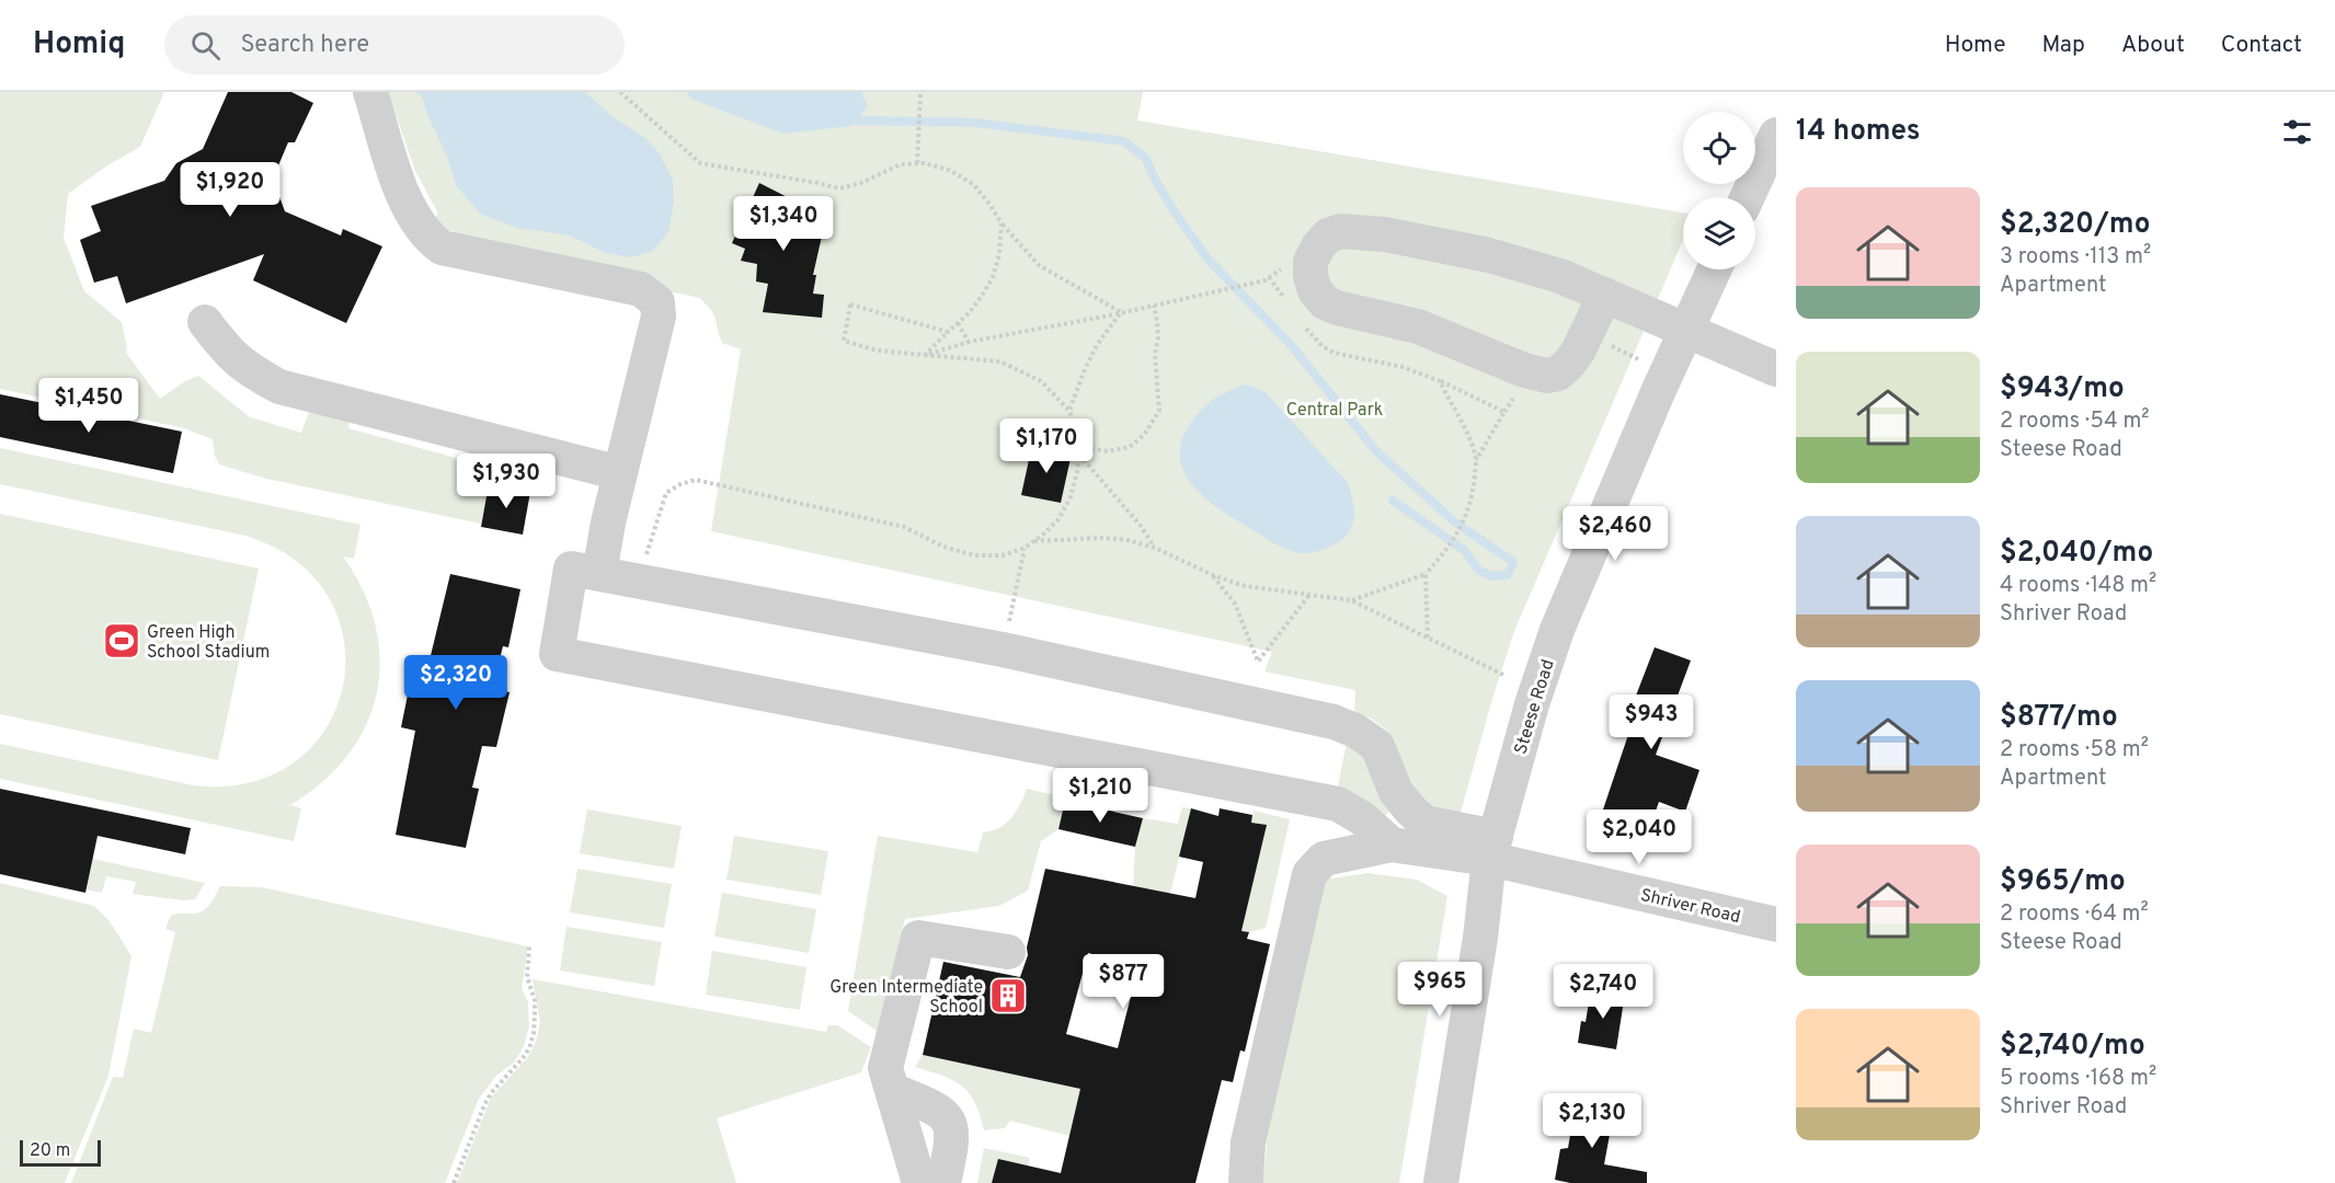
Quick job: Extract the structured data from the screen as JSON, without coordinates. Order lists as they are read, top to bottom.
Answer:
{
  "streets": {
    "street": ["Steese Road", "Shriver Road"]
  },
  "crossings": [
    ["Steese Road", "Shriver Road"]
  ],
  "parks": ["Central Park"],
  "places": {
    "sports": ["Green High School Stadium"],
    "building": ["Green Intermediate School"]
  },
  "scale_bar": "20 m",
  "page": {
    "header": "Homiq",
    "search": "Search here",
    "nav": [
      "Home",
      "Map",
      "About",
      "Contact"
    ],
    "heading": "14 homes",
    "price": [
      "$1,920",
      "$1,340",
      "$1,450",
      "$1,170",
      "$1,930",
      "$2,460",
      "$2,320",
      "$943",
      "$1,210",
      "$2,040",
      "$877",
      "$965",
      "$2,740",
      "$2,130"
    ],
    "list": [
      {
        "name": "$2,320/mo",
        "note": "3 rooms · 113 m² · Apartment"
      },
      {
        "name": "$943/mo",
        "note": "2 rooms · 54 m² · Steese Road"
      },
      {
        "name": "$2,040/mo",
        "note": "4 rooms · 148 m² · Shriver Road"
      },
      {
        "name": "$877/mo",
        "note": "2 rooms · 58 m² · Apartment"
      },
      {
        "name": "$965/mo",
        "note": "2 rooms · 64 m² · Steese Road"
      },
      {
        "name": "$2,740/mo",
        "note": "5 rooms · 168 m² · Shriver Road"
      }
    ],
    "scale": "20 m"
  }
}
